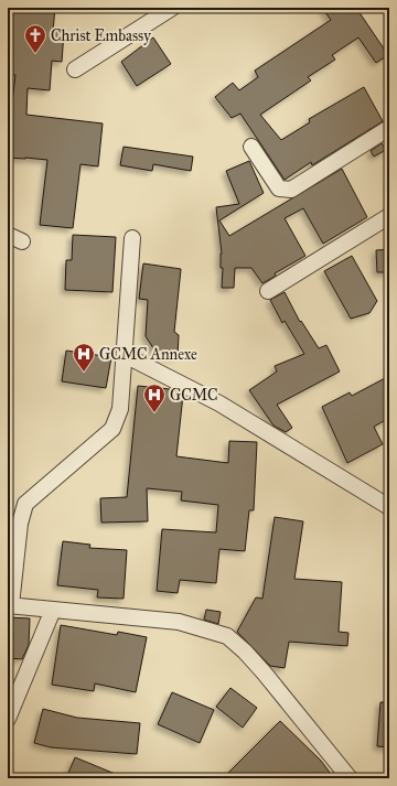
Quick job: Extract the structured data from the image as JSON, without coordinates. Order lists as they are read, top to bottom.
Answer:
{
  "places": {
    "church": ["Christ Embassy"],
    "hospital": ["GCMC Annexe", "GCMC"]
  }
}
